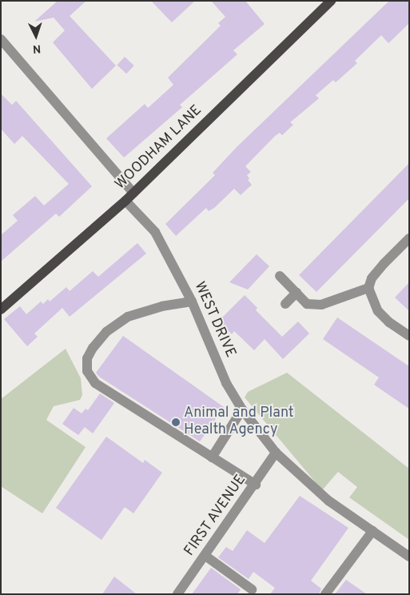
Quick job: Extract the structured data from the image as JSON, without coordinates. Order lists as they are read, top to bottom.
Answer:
{
  "streets": {
    "main road": ["WOODHAM LANE"],
    "street": ["WEST DRIVE", "FIRST AVENUE"]
  },
  "crossings": [
    ["WOODHAM LANE", "WEST DRIVE"],
    ["WEST DRIVE", "FIRST AVENUE"]
  ],
  "places": ["Animal and Plant Health Agency"],
  "north": "bottom"
}
